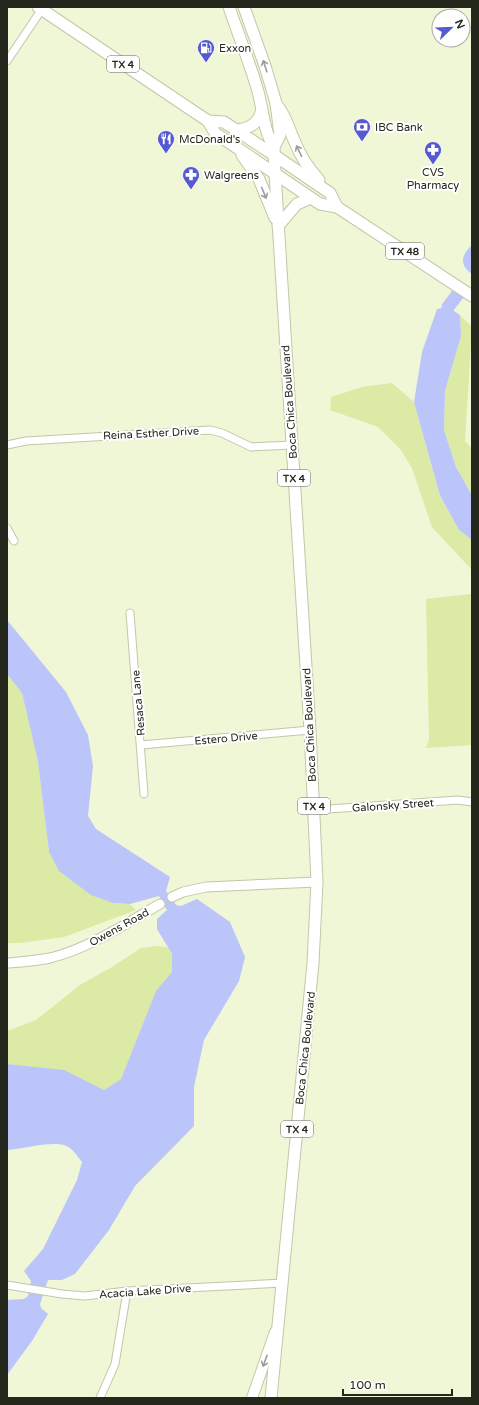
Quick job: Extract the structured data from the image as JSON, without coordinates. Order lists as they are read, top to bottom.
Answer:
{
  "streets": {
    "main road": ["TX 4", "TX 48", "Boca Chica Boulevard"],
    "street": [
      "Reina Esther Drive",
      "Resaca Lane",
      "Estero Drive",
      "Galonsky Street",
      "Owens Road",
      "Acacia Lake Drive"
    ]
  },
  "crossings": [
    ["TX 4", "Boca Chica Boulevard"],
    ["TX 48", "Boca Chica Boulevard"],
    ["Boca Chica Boulevard", "Reina Esther Drive"],
    ["Boca Chica Boulevard", "Estero Drive"],
    ["Boca Chica Boulevard", "Galonsky Street"],
    ["Boca Chica Boulevard", "Acacia Lake Drive"],
    ["Resaca Lane", "Estero Drive"]
  ],
  "places": {
    "fuel station": ["Exxon"],
    "bank": ["IBC Bank"],
    "restaurant": ["McDonald's"],
    "pharmacy": ["CVS Pharmacy", "Walgreens"]
  },
  "scale_bar": "100 m",
  "north": "top right"
}
